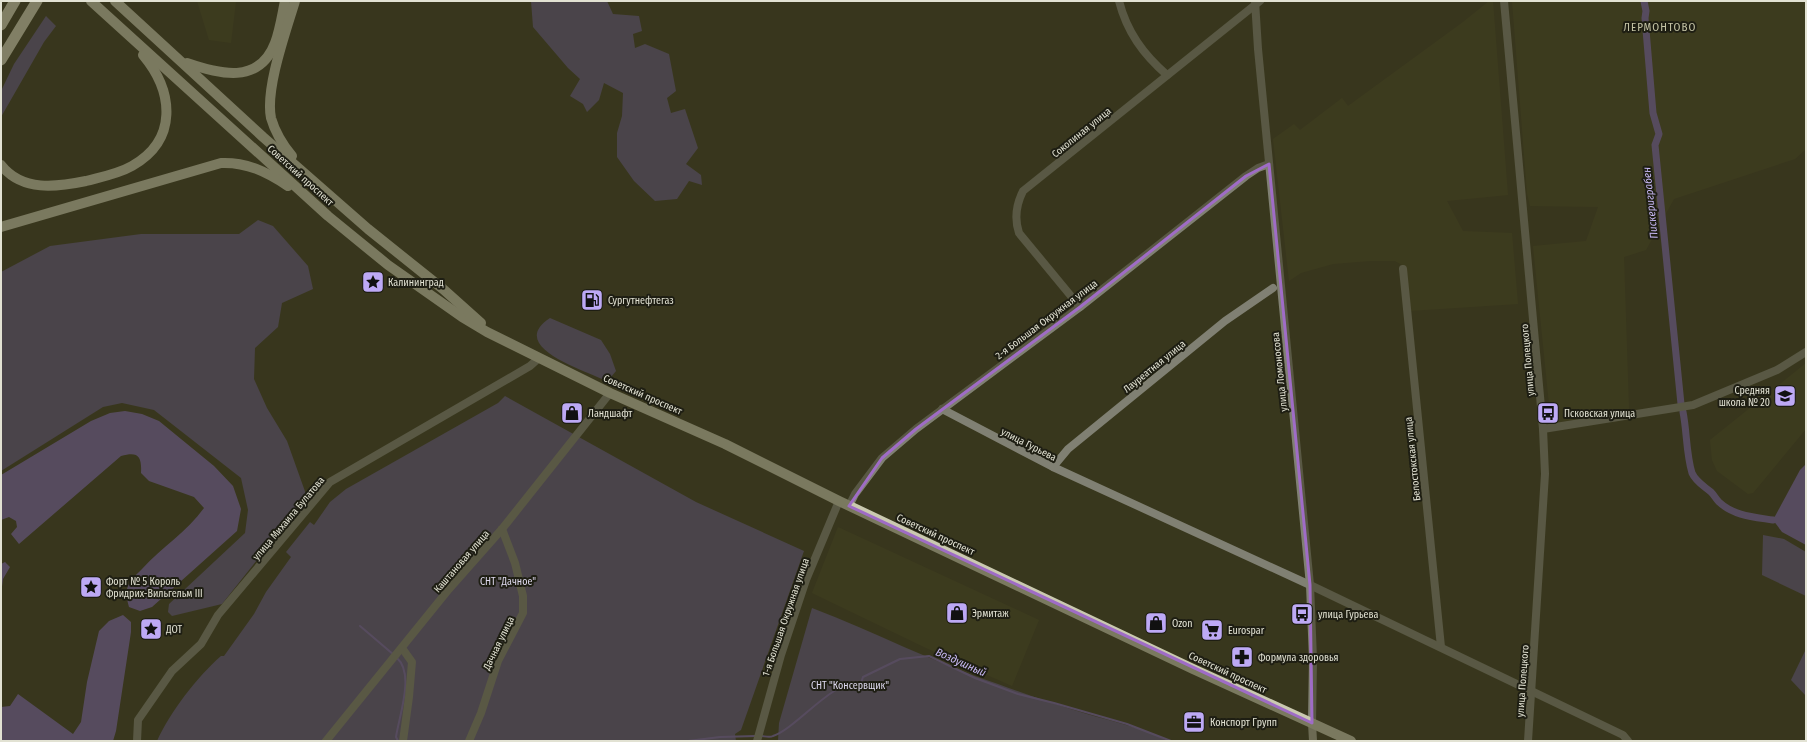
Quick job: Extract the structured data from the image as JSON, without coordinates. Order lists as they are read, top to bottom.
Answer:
{
  "streets": {
    "main road": ["Советский проспект", "улица Ломоносова"],
    "street": [
      "Соколиная улица",
      "2-я Большая Окружная улица",
      "улица Полецкого",
      "Лауреатная улица",
      "улица Гурьева",
      "Белостокская улица",
      "улица Михаила Булатова",
      "Каштановая улица",
      "1-я Большая Окружная улица",
      "Дачная улица"
    ]
  },
  "crossings": [
    ["Соколиная улица", "2-я Большая Окружная улица"],
    ["Соколиная улица", "улица Ломоносова"],
    ["Советский проспект", "2-я Большая Окружная улица"],
    ["Советский проспект", "улица Ломоносова"],
    ["Советский проспект", "улица Михаила Булатова"],
    ["Советский проспект", "Каштановая улица"],
    ["Советский проспект", "1-я Большая Окружная улица"],
    ["2-я Большая Окружная улица", "улица Ломоносова"],
    ["2-я Большая Окружная улица", "улица Гурьева"],
    ["улица Полецкого", "улица Гурьева"],
    ["Лауреатная улица", "улица Гурьева"],
    ["улица Ломоносова", "улица Гурьева"],
    ["улица Гурьева", "Белостокская улица"],
    ["Каштановая улица", "Дачная улица"]
  ],
  "districts": ["ЛЕРМОНТОВО"],
  "water": ["Пискериграбен", "Воздушный"],
  "parks": ["СНТ \"Дачное\"", "СНТ \"Консервщик\""],
  "places": {
    "place": ["Калининград", "Форт № 5 Король Фридрих-Вильгельм III", "ДОТ"],
    "fuel station": ["Сургутнефтегаз"],
    "school or university": ["Средняя школа № 20"],
    "shop": ["Ландшафт", "Эрмитаж", "Ozon"],
    "bus stop": ["Псковская улица", "улица Гурьева"],
    "supermarket": ["Eurospar"],
    "pharmacy": ["Формула здоровья"],
    "office": ["Конспорт Групп"]
  }
}
